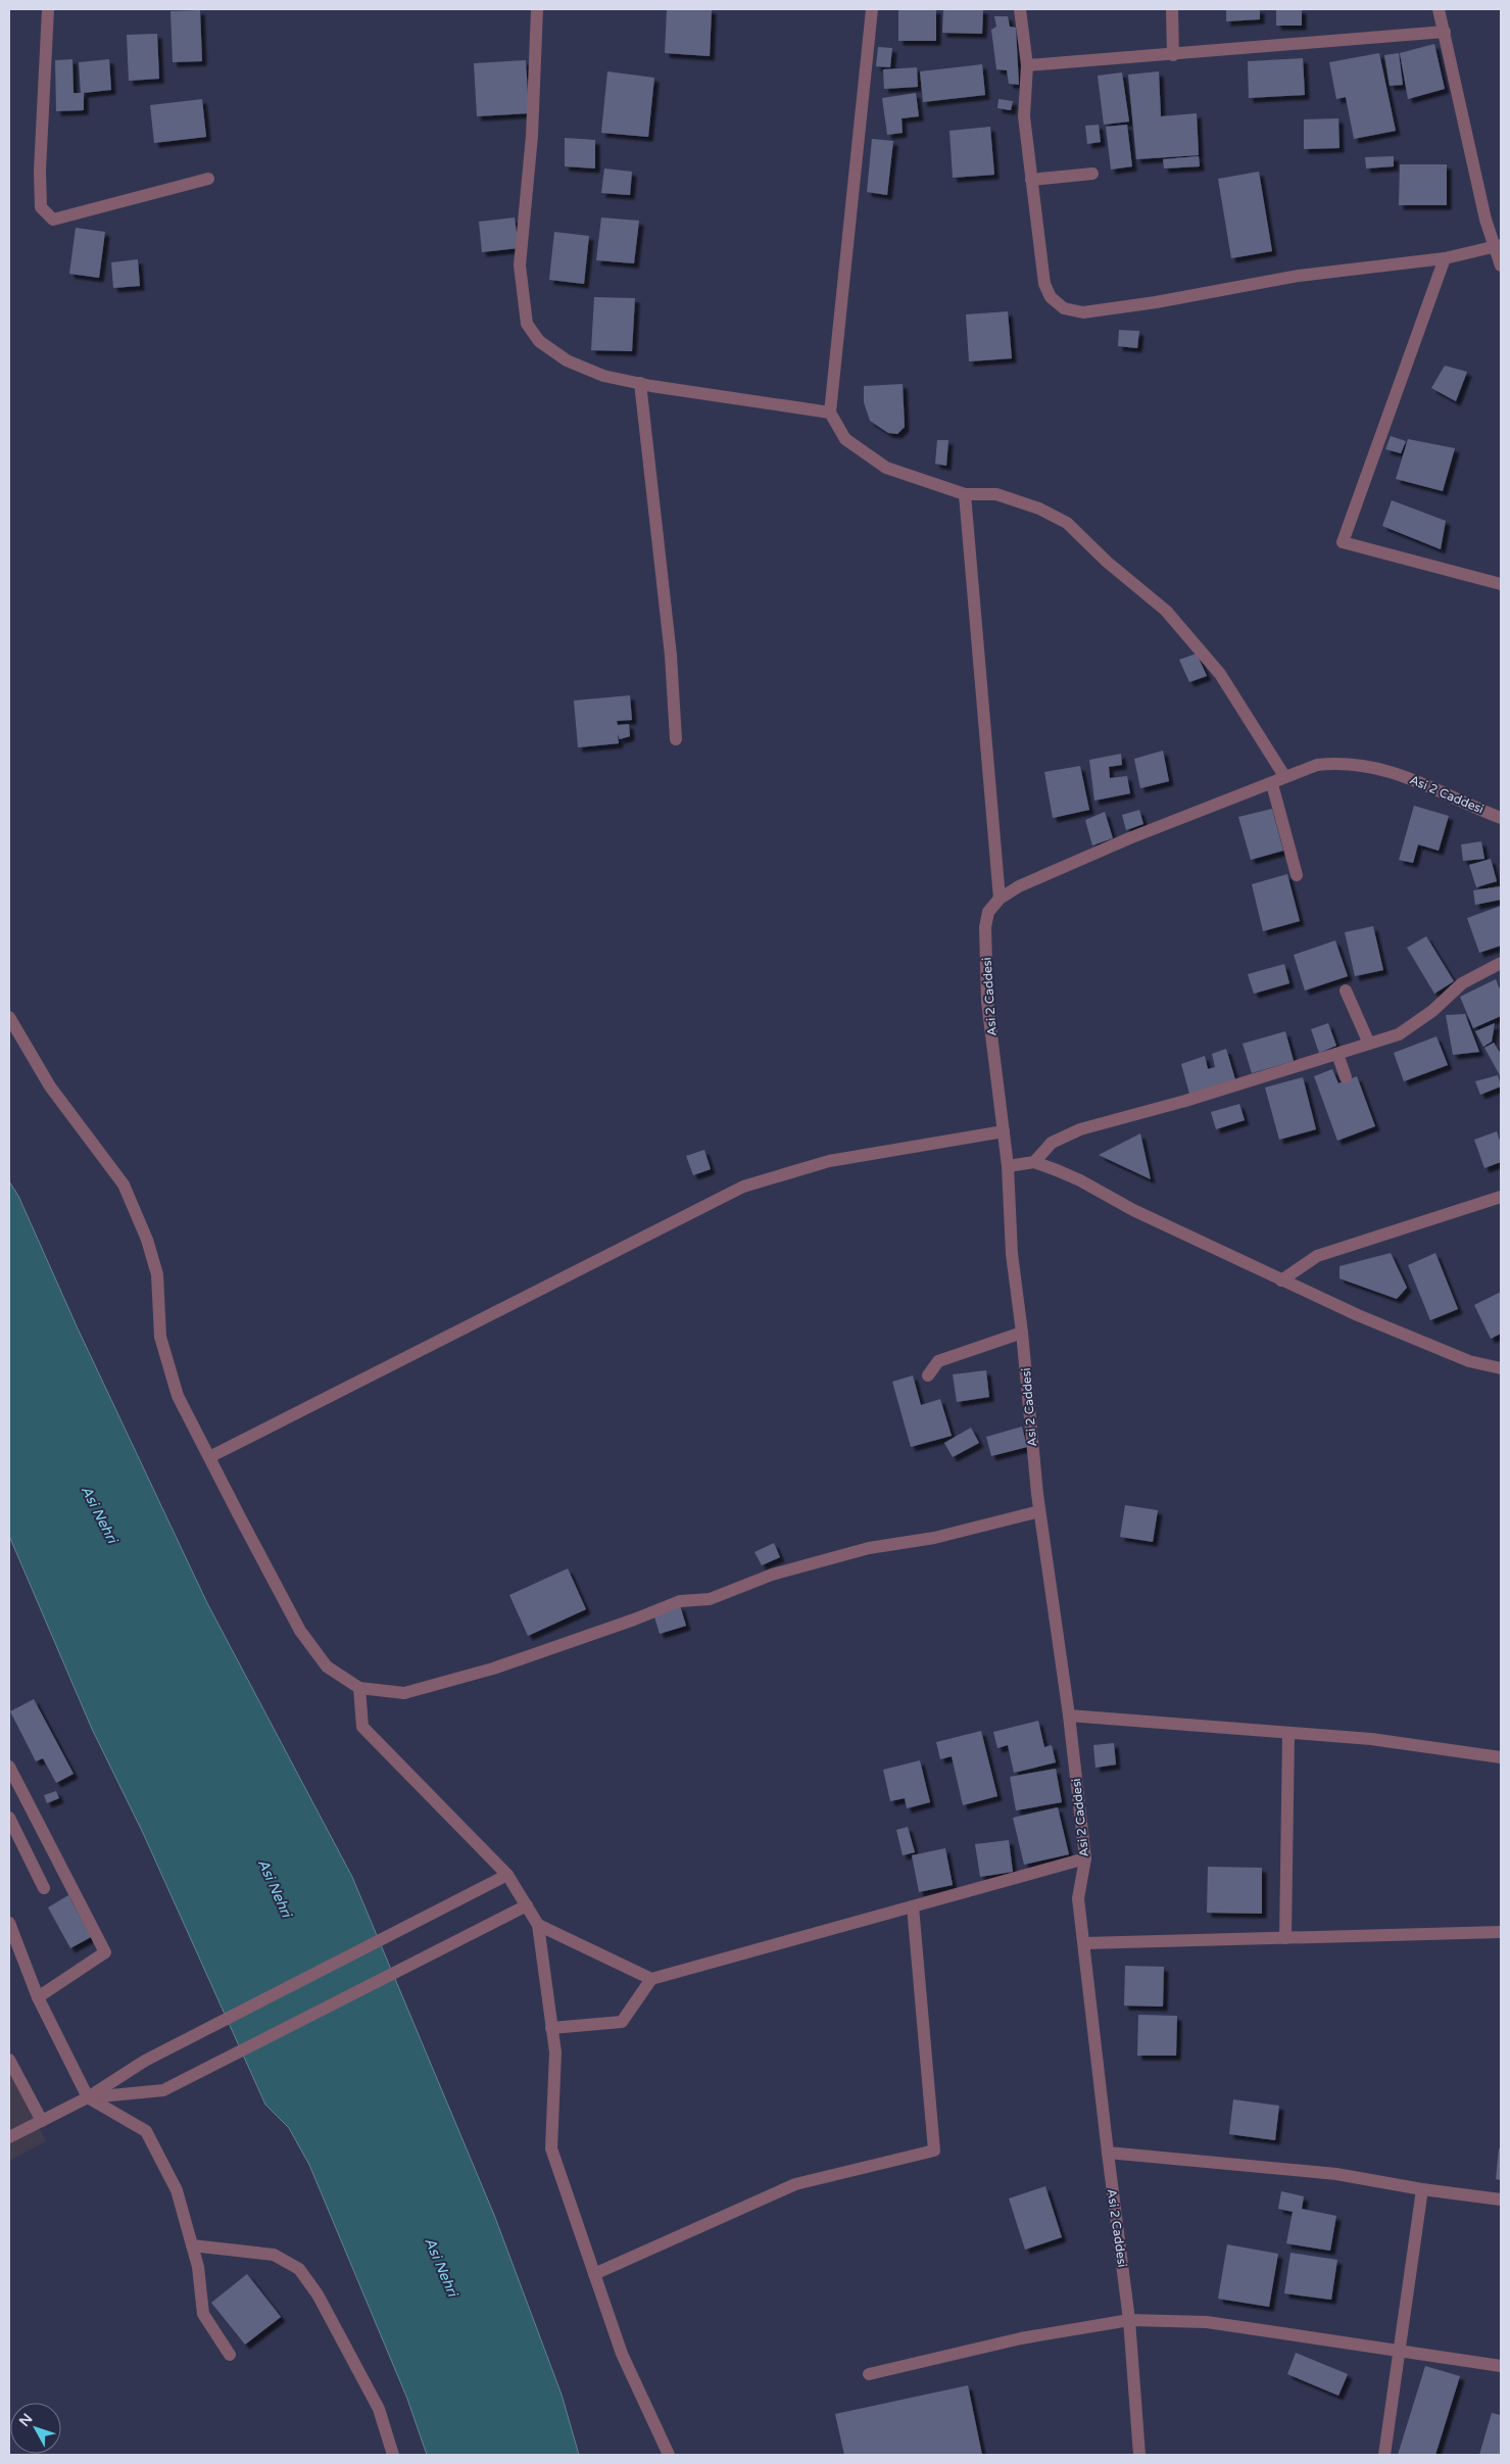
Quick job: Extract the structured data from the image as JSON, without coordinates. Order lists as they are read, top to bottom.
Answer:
{
  "streets": {
    "street": ["Asi 2 Caddesi"]
  },
  "water": ["Asi Nehri"],
  "north": "top left"
}
